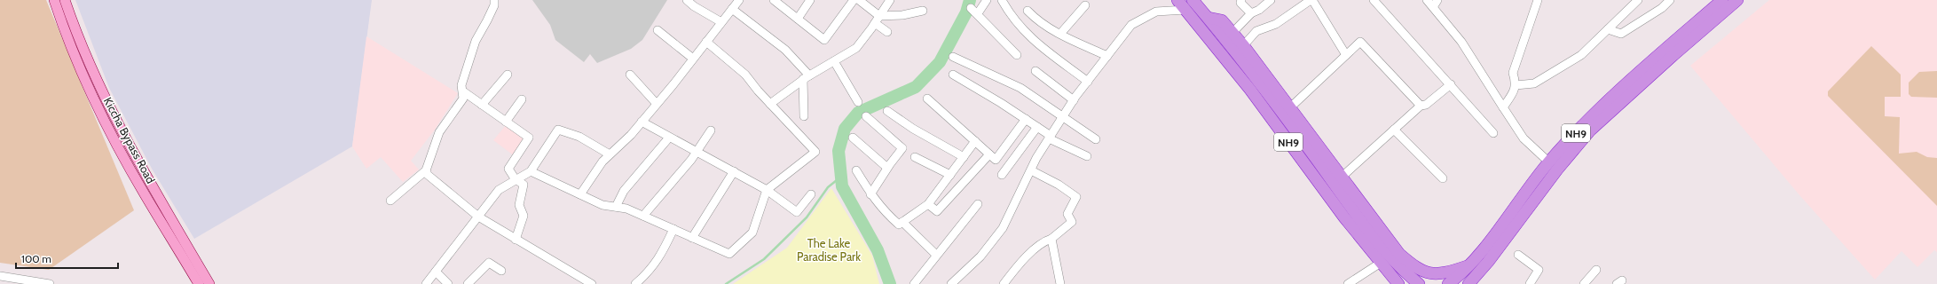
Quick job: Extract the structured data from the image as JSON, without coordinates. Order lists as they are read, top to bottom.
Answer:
{
  "streets": {
    "highway": ["NH9"],
    "main road": ["Kiccha Bypass Road"]
  },
  "parks": ["The Lake Paradise Park"],
  "scale_bar": "100 m"
}
